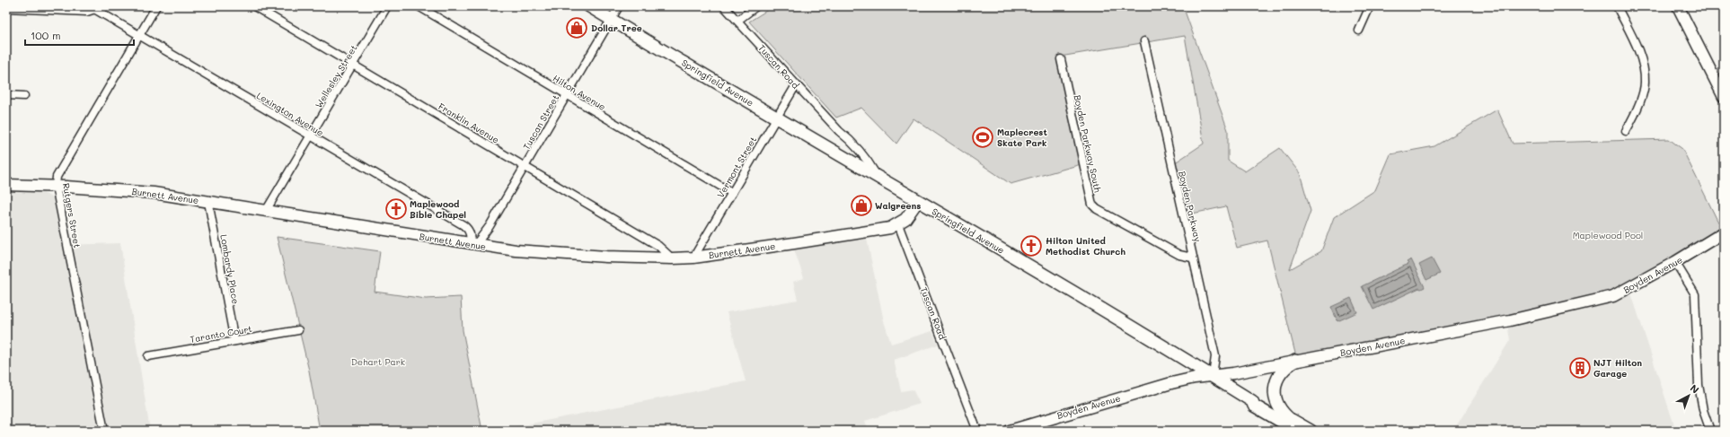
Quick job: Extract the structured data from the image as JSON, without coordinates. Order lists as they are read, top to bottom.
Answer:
{
  "streets": {
    "main road": ["Springfield Avenue"],
    "street": [
      "Tuscan Road",
      "Wellesley Street",
      "Hilton Avenue",
      "Lexington Avenue",
      "Tuscan Street",
      "Franklin Avenue",
      "Boyden Parkway South",
      "Vermont Street",
      "Burnett Avenue",
      "Boyden Parkway",
      "Rutgers Street",
      "Lombardy Place",
      "Boyden Avenue",
      "Taranto Court"
    ]
  },
  "crossings": [
    ["Tuscan Road", "Springfield Avenue"],
    ["Tuscan Road", "Vermont Street"],
    ["Tuscan Road", "Burnett Avenue"],
    ["Wellesley Street", "Lexington Avenue"],
    ["Wellesley Street", "Franklin Avenue"],
    ["Wellesley Street", "Burnett Avenue"],
    ["Springfield Avenue", "Tuscan Street"],
    ["Springfield Avenue", "Vermont Street"],
    ["Springfield Avenue", "Boyden Parkway"],
    ["Springfield Avenue", "Boyden Avenue"],
    ["Hilton Avenue", "Tuscan Street"],
    ["Hilton Avenue", "Vermont Street"],
    ["Lexington Avenue", "Tuscan Street"],
    ["Lexington Avenue", "Burnett Avenue"],
    ["Lexington Avenue", "Rutgers Street"],
    ["Tuscan Street", "Franklin Avenue"],
    ["Tuscan Street", "Burnett Avenue"],
    ["Franklin Avenue", "Burnett Avenue"],
    ["Boyden Parkway South", "Boyden Parkway"],
    ["Vermont Street", "Burnett Avenue"],
    ["Burnett Avenue", "Rutgers Street"],
    ["Burnett Avenue", "Lombardy Place"],
    ["Boyden Parkway", "Boyden Avenue"],
    ["Lombardy Place", "Taranto Court"]
  ],
  "parks": ["Maplewood Pool", "Dehart Park"],
  "places": {
    "shop": ["Dollar Tree", "Walgreens"],
    "sports": ["Maplecrest Skate Park"],
    "church": ["Maplewood Bible Chapel", "Hilton United Methodist Church"],
    "building": ["NJT Hilton Garage"]
  },
  "scale_bar": "100 m",
  "north": "top right"
}
